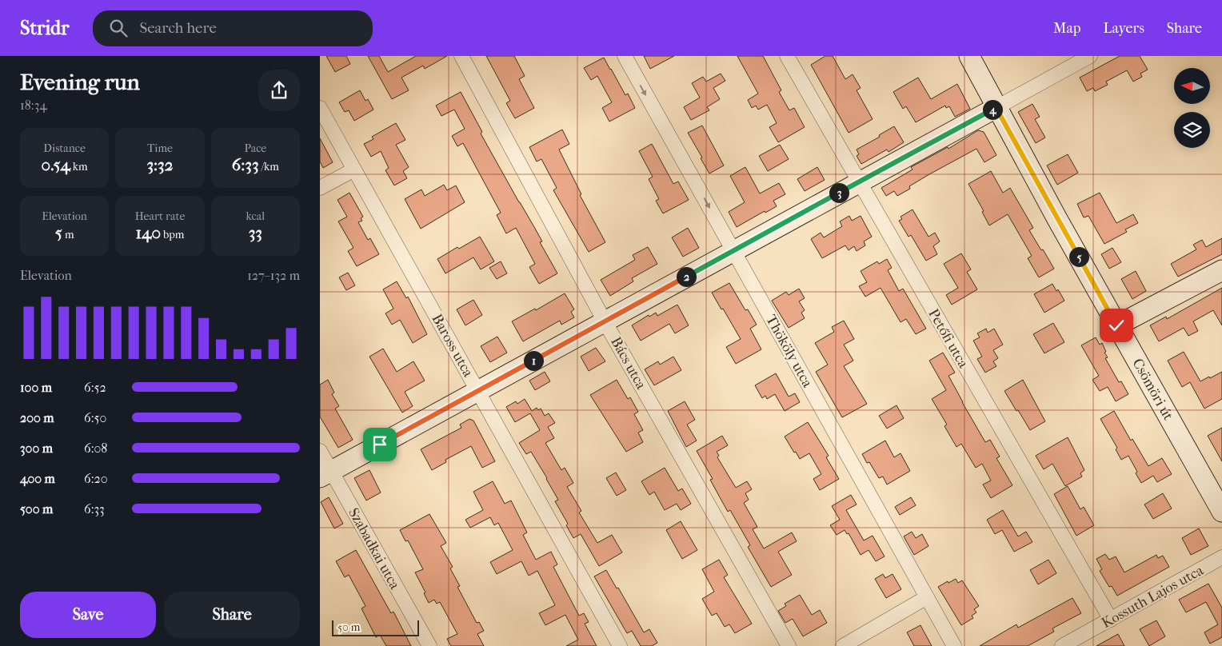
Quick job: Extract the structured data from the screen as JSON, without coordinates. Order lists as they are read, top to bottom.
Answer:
{
  "streets": {
    "street": [
      "Petőfi utca",
      "Baross utca",
      "Thököly utca",
      "Bács utca",
      "Csömöri út",
      "Szabadkai utca",
      "Kossuth Lajos utca"
    ]
  },
  "crossings": [
    ["Petőfi utca", "Kossuth Lajos utca"]
  ],
  "scale_bar": "50 m",
  "north": "left",
  "page": {
    "header": "Stridr",
    "search": "Search here",
    "nav": ["Map", "Layers", "Share"],
    "heading": ["Evening run", "18:34"],
    "pins": [
      "4",
      "3",
      "5",
      "2",
      "1"
    ],
    "stats": [
      ["Distance", "0.54 km"],
      ["Time", "3:32"],
      ["Pace", "6:33 /km"],
      ["Elevation", "5 m"],
      ["Heart rate", "140 bpm"],
      ["kcal", "33"]
    ],
    "chart": ["Elevation", "127–132 m"],
    "list": [
      {
        "name": "100 m",
        "note": "6:52"
      },
      {
        "name": "200 m",
        "note": "6:50"
      },
      {
        "name": "300 m",
        "note": "6:08"
      },
      {
        "name": "400 m",
        "note": "6:20"
      },
      {
        "name": "500 m",
        "note": "6:33"
      }
    ],
    "buttons": ["Save", "Share"],
    "scale": "50 m"
  }
}
